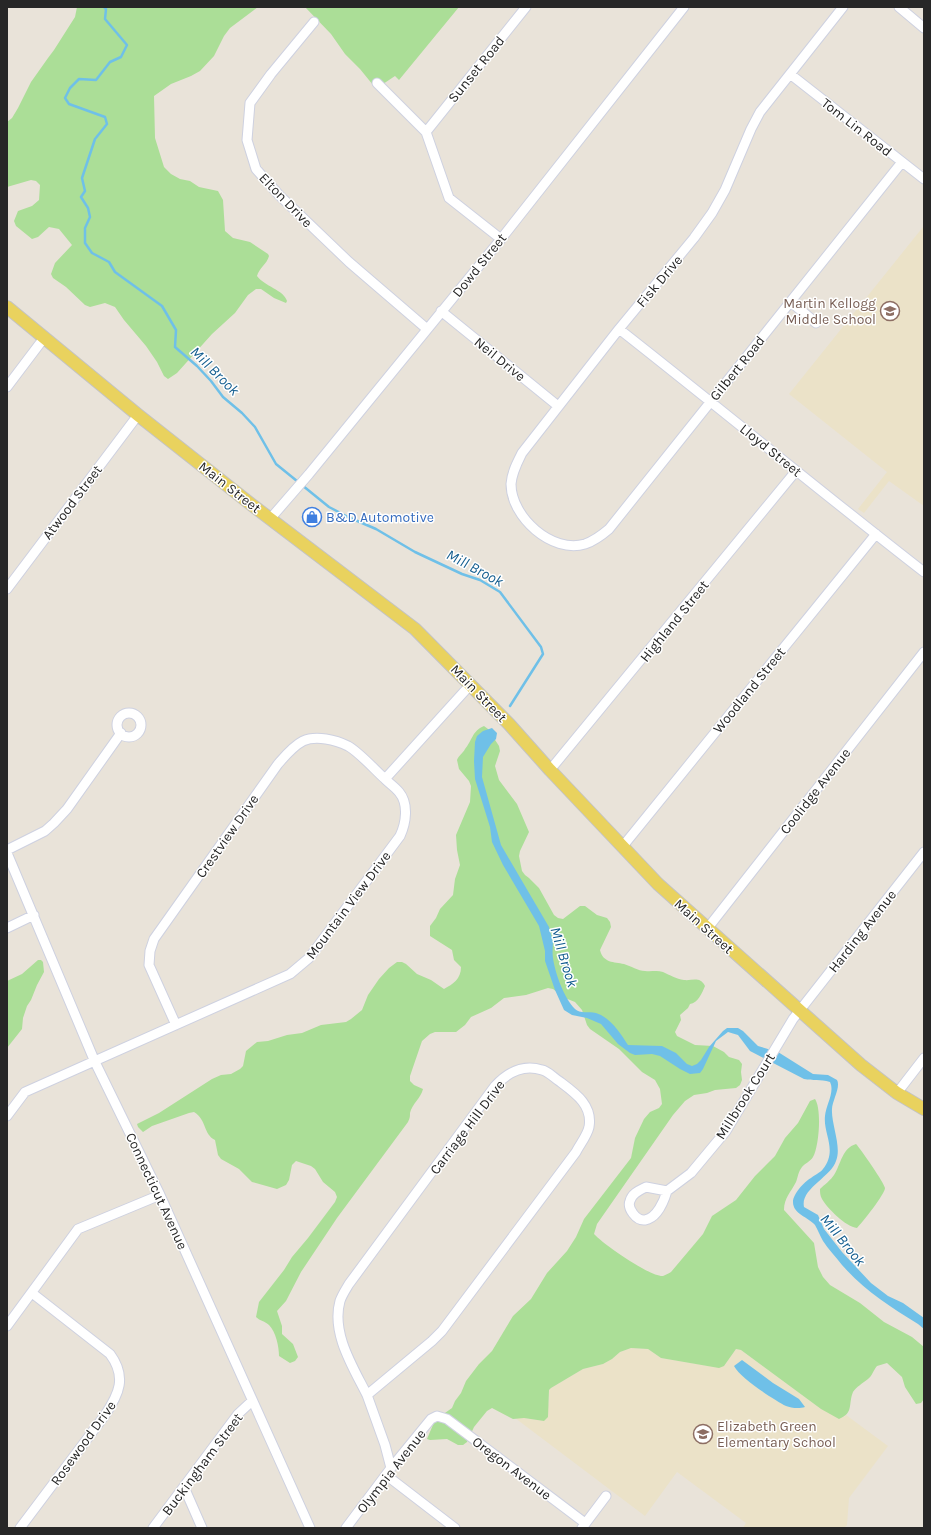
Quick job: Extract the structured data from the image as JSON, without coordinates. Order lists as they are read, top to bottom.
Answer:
{
  "streets": {
    "main road": ["Main Street"],
    "street": [
      "Sunset Road",
      "Tom Lin Road",
      "Elton Drive",
      "Dowd Street",
      "Fisk Drive",
      "Neil Drive",
      "Gilbert Road",
      "Lloyd Street",
      "Atwood Street",
      "Highland Street",
      "Woodland Street",
      "Coolidge Avenue",
      "Crestview Drive",
      "Mountain View Drive",
      "Harding Avenue",
      "Millbrook Court",
      "Carriage Hill Drive",
      "Connecticut Avenue",
      "Rosewood Drive",
      "Buckingham Street",
      "Oregon Avenue",
      "Olympia Avenue"
    ]
  },
  "crossings": [
    ["Tom Lin Road", "Fisk Drive"],
    ["Tom Lin Road", "Gilbert Road"],
    ["Elton Drive", "Dowd Street"],
    ["Dowd Street", "Neil Drive"],
    ["Dowd Street", "Main Street"],
    ["Fisk Drive", "Neil Drive"],
    ["Fisk Drive", "Gilbert Road"],
    ["Fisk Drive", "Lloyd Street"],
    ["Gilbert Road", "Lloyd Street"],
    ["Lloyd Street", "Highland Street"],
    ["Lloyd Street", "Woodland Street"],
    ["Main Street", "Atwood Street"],
    ["Main Street", "Highland Street"],
    ["Main Street", "Woodland Street"],
    ["Main Street", "Coolidge Avenue"],
    ["Main Street", "Harding Avenue"],
    ["Main Street", "Millbrook Court"],
    ["Crestview Drive", "Mountain View Drive"],
    ["Mountain View Drive", "Connecticut Avenue"],
    ["Harding Avenue", "Millbrook Court"],
    ["Carriage Hill Drive", "Olympia Avenue"],
    ["Connecticut Avenue", "Buckingham Street"],
    ["Oregon Avenue", "Olympia Avenue"]
  ],
  "water": ["Mill Brook"],
  "places": {
    "school or university": ["Martin Kellogg Middle School", "Elizabeth Green Elementary School"],
    "shop": ["B&D Automotive"]
  }
}
